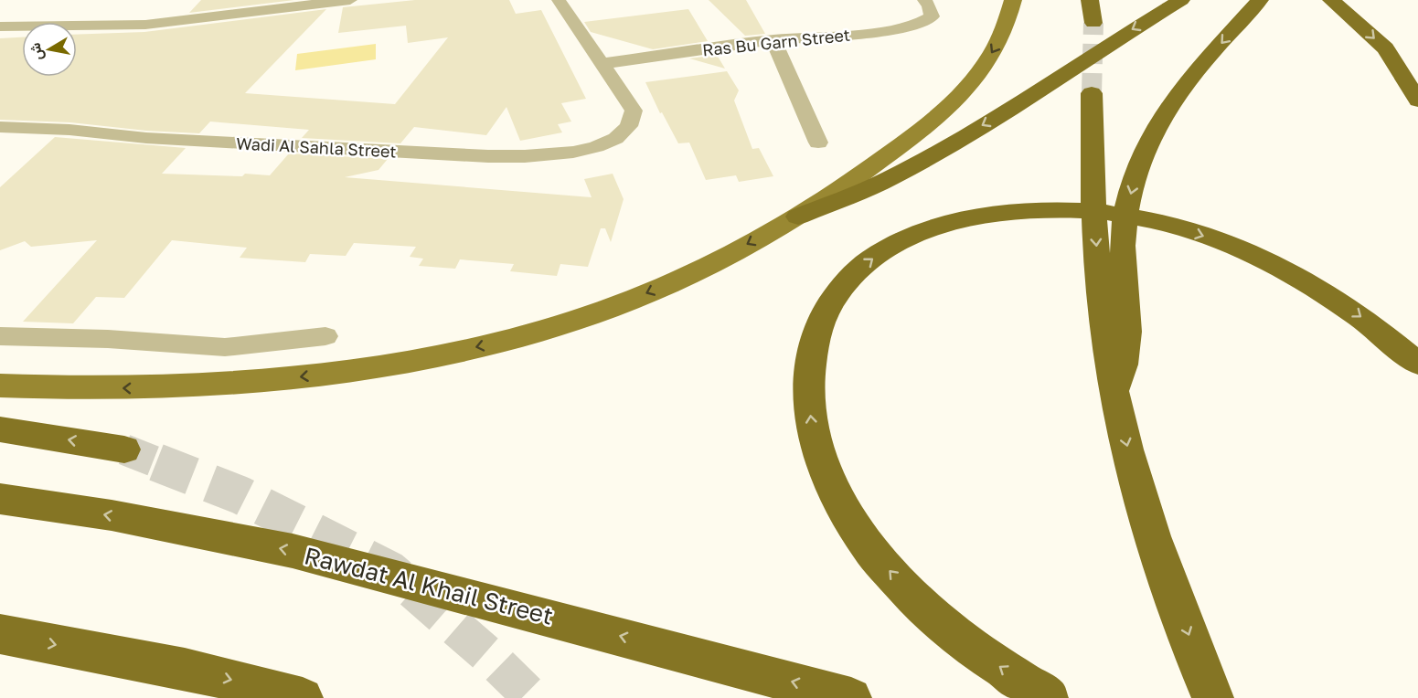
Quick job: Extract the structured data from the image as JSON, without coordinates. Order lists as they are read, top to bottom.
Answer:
{
  "streets": {
    "highway": ["Rawdat Al Khail Street"],
    "street": ["Ras Bu Garn Street", "Wadi Al Sahla Street"]
  },
  "crossings": [
    ["Ras Bu Garn Street", "Wadi Al Sahla Street"]
  ],
  "north": "left"
}
